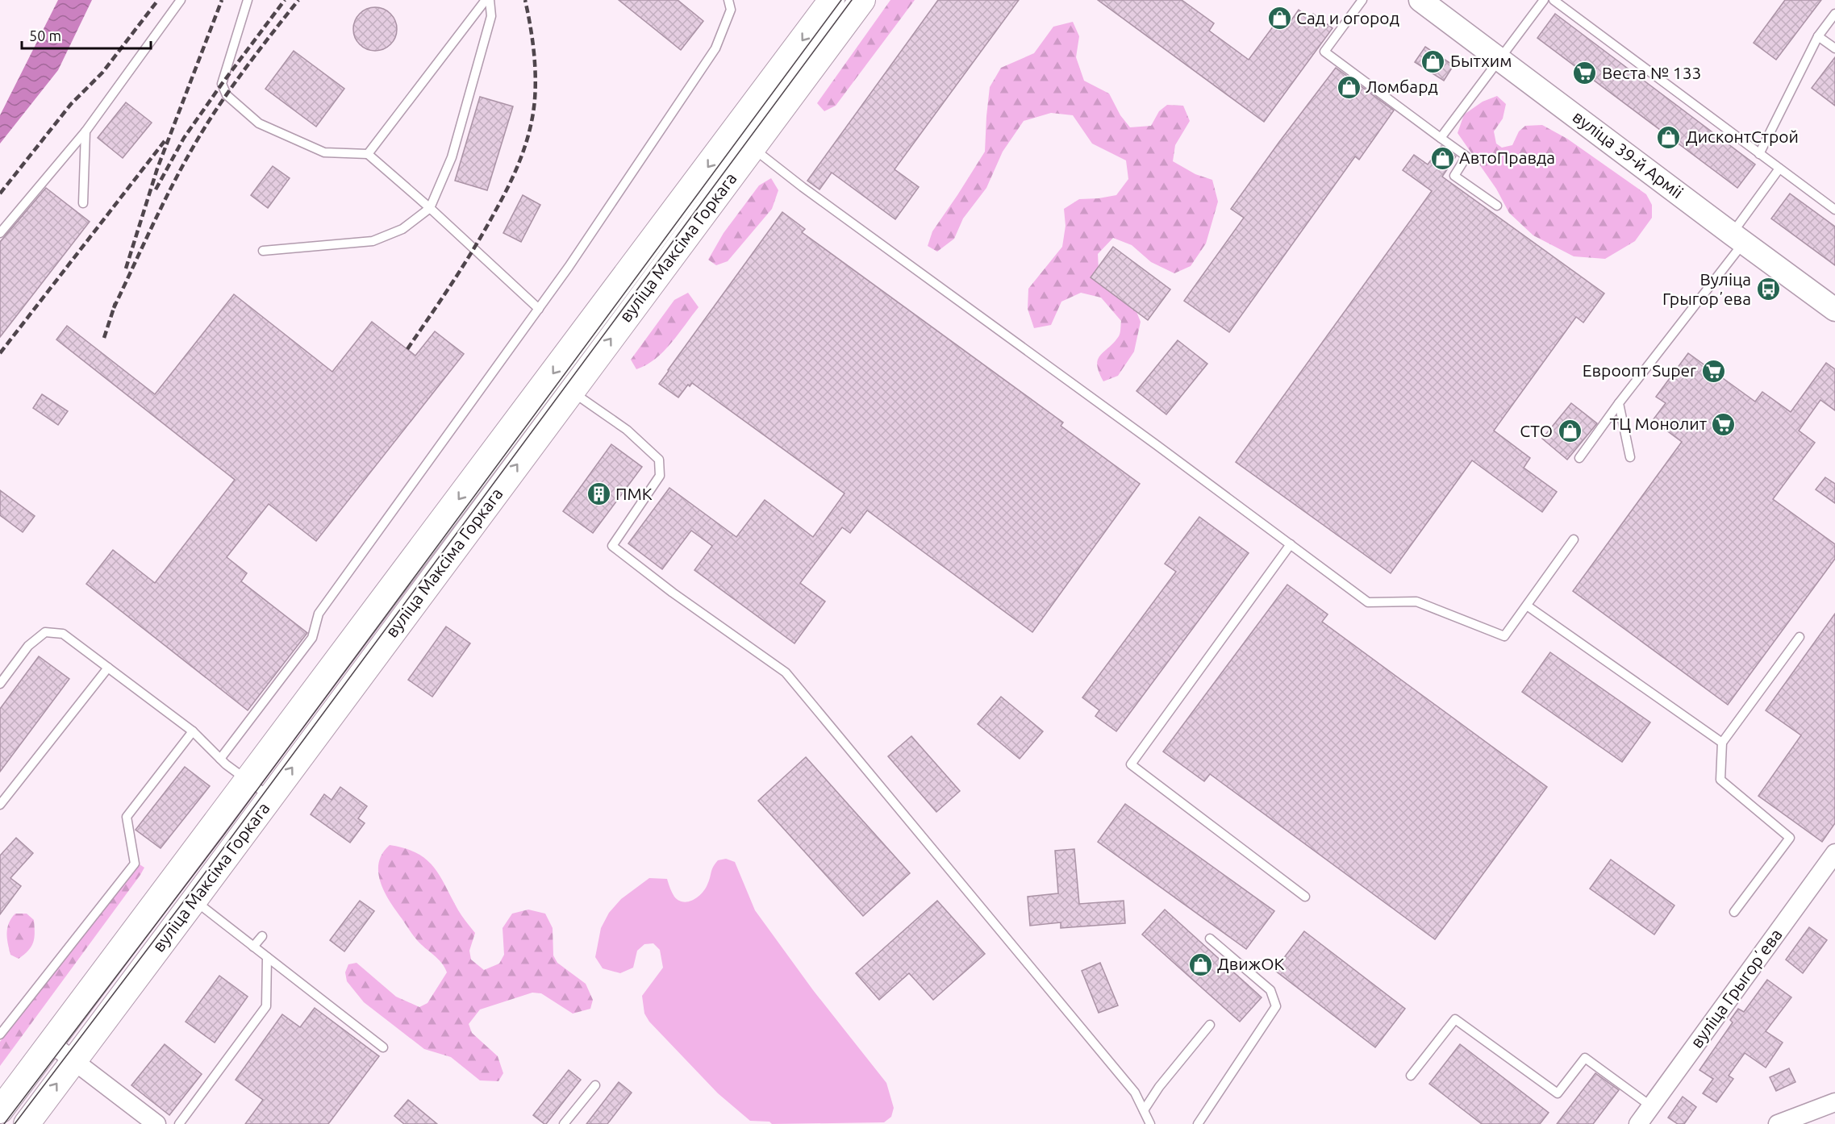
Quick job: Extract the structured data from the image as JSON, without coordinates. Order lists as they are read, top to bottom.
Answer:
{
  "streets": {
    "main road": ["вуліца Максіма Горкага"],
    "street": ["вуліца 39-й Арміі", "вуліца Грыгорʼева"]
  },
  "places": {
    "shop": [
      "Сад и огород",
      "Бытхим",
      "Ломбард",
      "ДисконтСтрой",
      "АвтоПравда",
      "СТО",
      "ДвижОК"
    ],
    "supermarket": ["Веста № 133", "Евроопт Super", "ТЦ Монолит"],
    "bus stop": ["Вуліца Грыгорʼева"],
    "building": ["ПМК"]
  },
  "scale_bar": "50 m"
}
